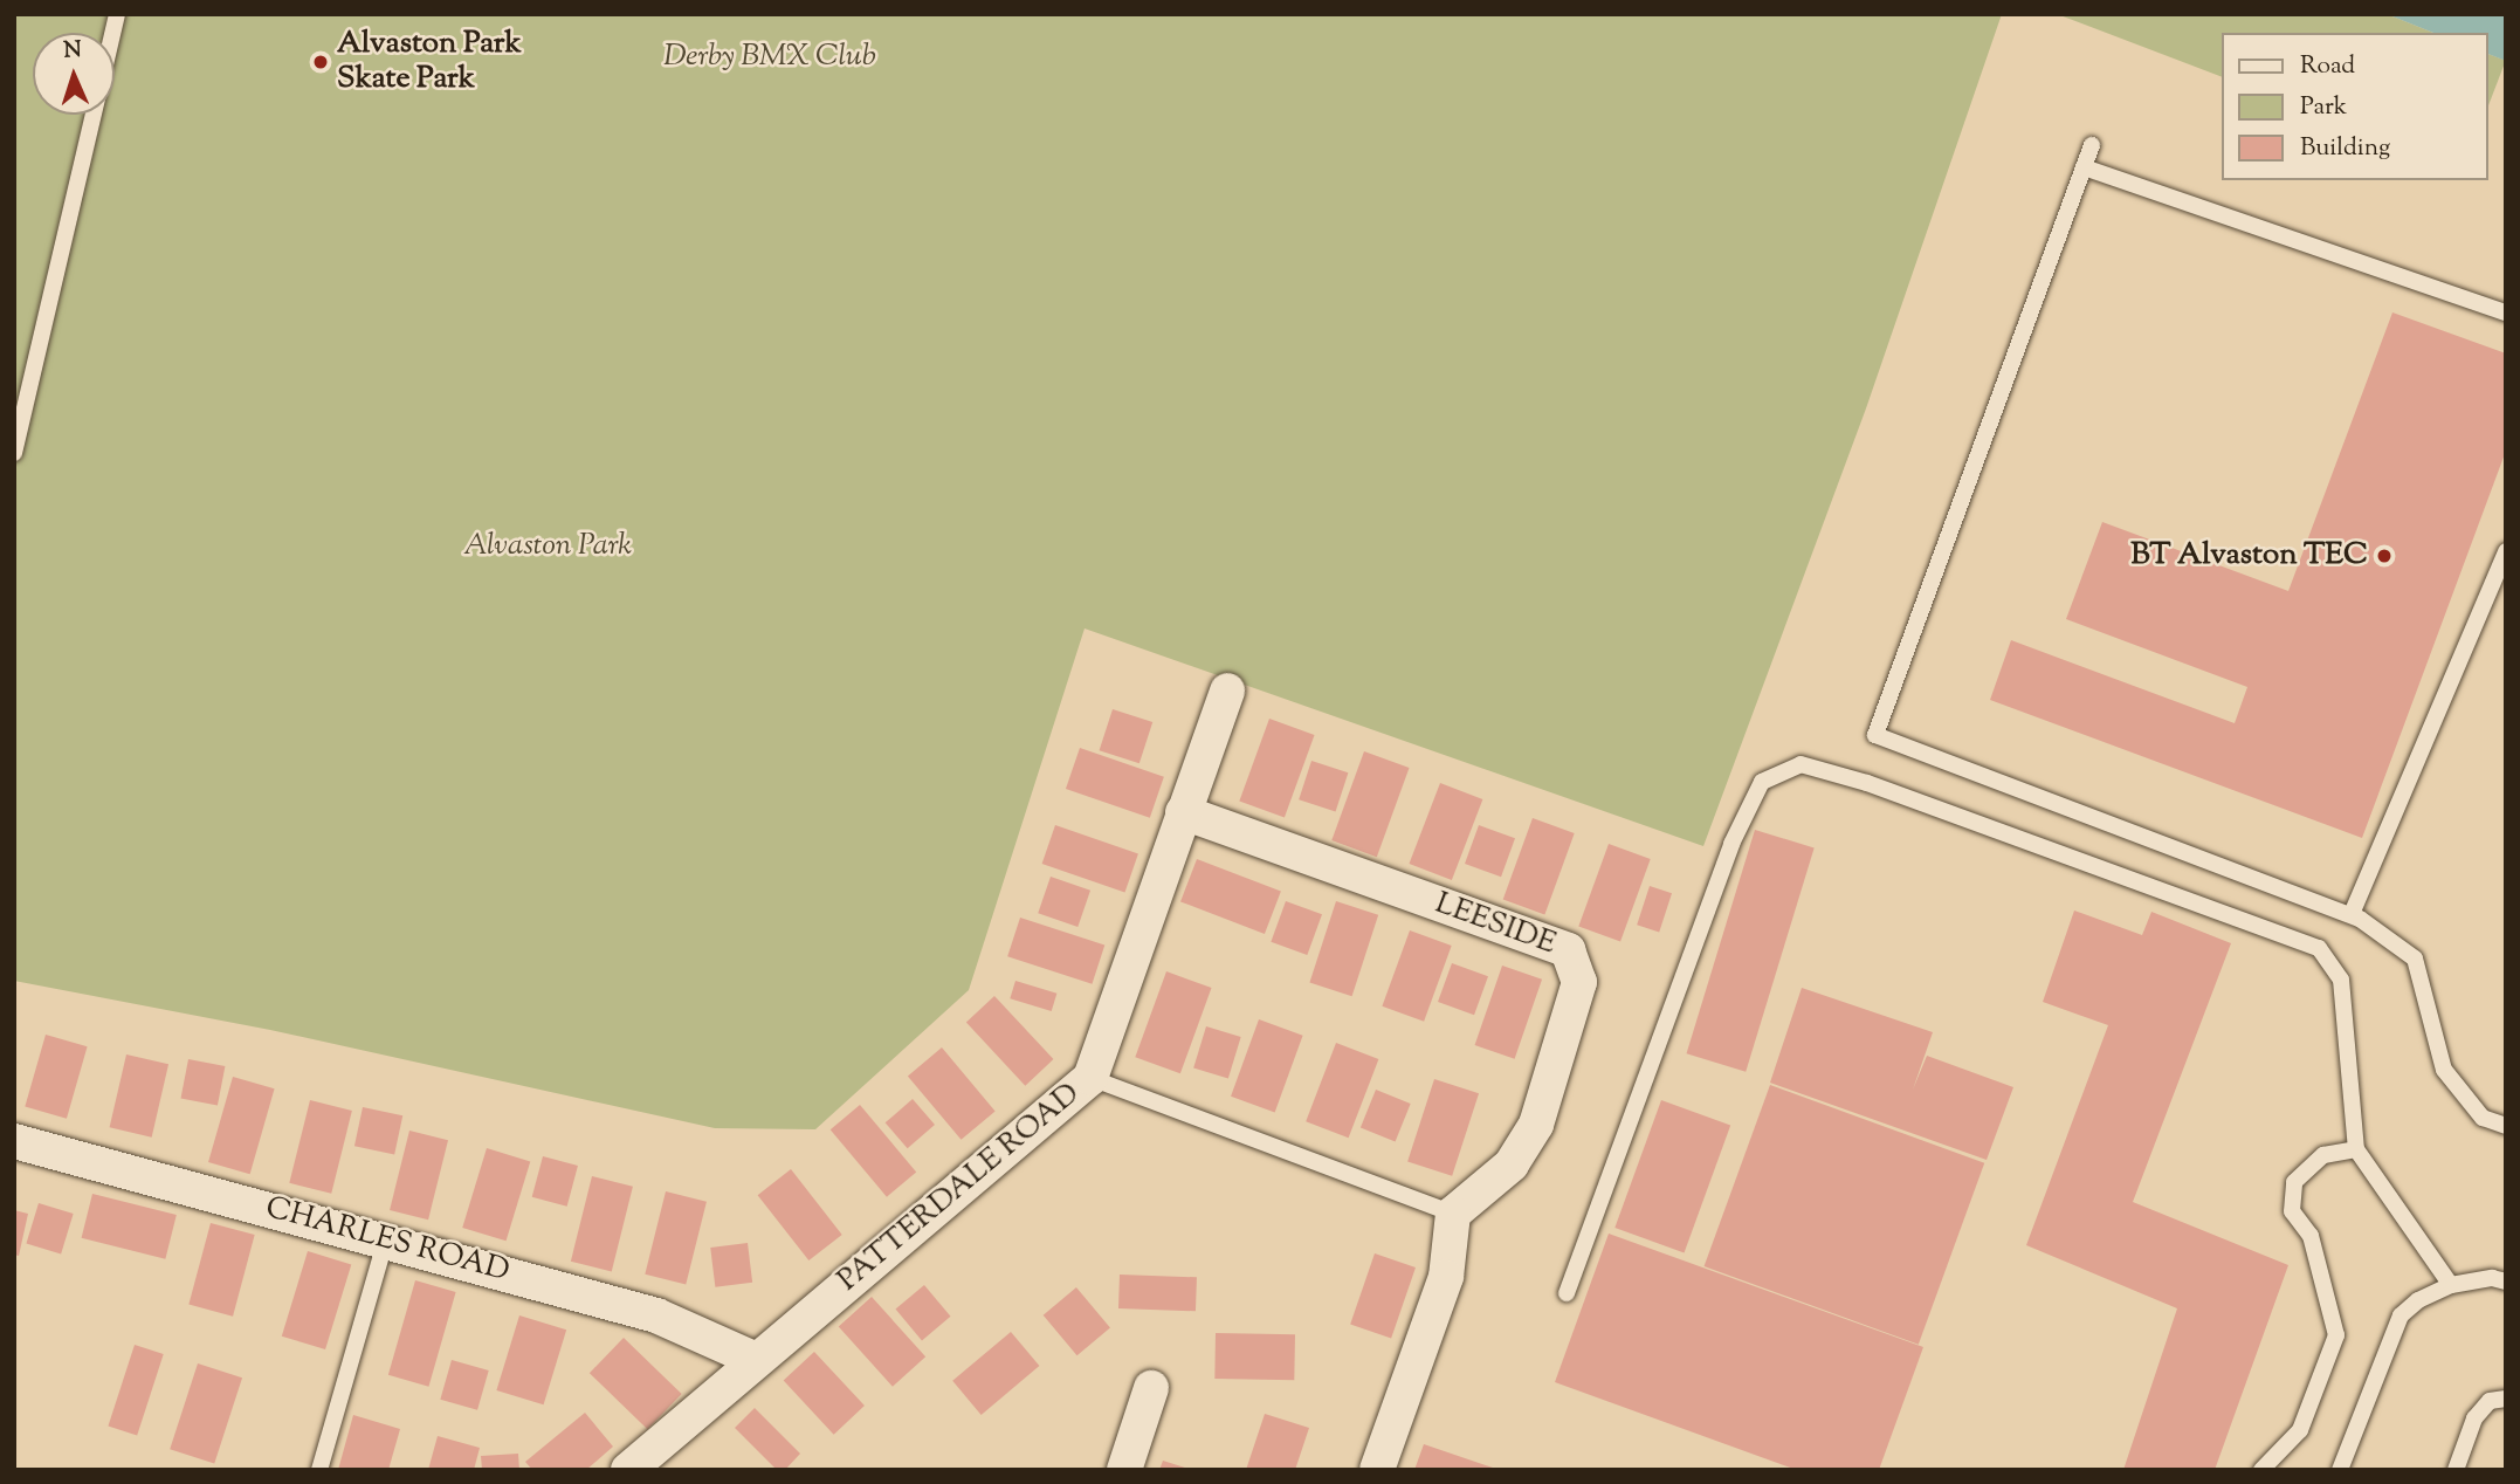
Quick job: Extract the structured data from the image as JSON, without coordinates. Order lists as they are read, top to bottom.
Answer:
{
  "streets": {
    "street": ["LEESIDE", "PATTERDALE ROAD", "CHARLES ROAD"]
  },
  "crossings": [
    ["LEESIDE", "PATTERDALE ROAD"],
    ["PATTERDALE ROAD", "CHARLES ROAD"]
  ],
  "parks": ["Derby BMX Club", "Alvaston Park"],
  "places": ["Alvaston Park Skate Park", "BT Alvaston TEC"],
  "legend": ["Road", "Park", "Building"],
  "north": "top"
}
